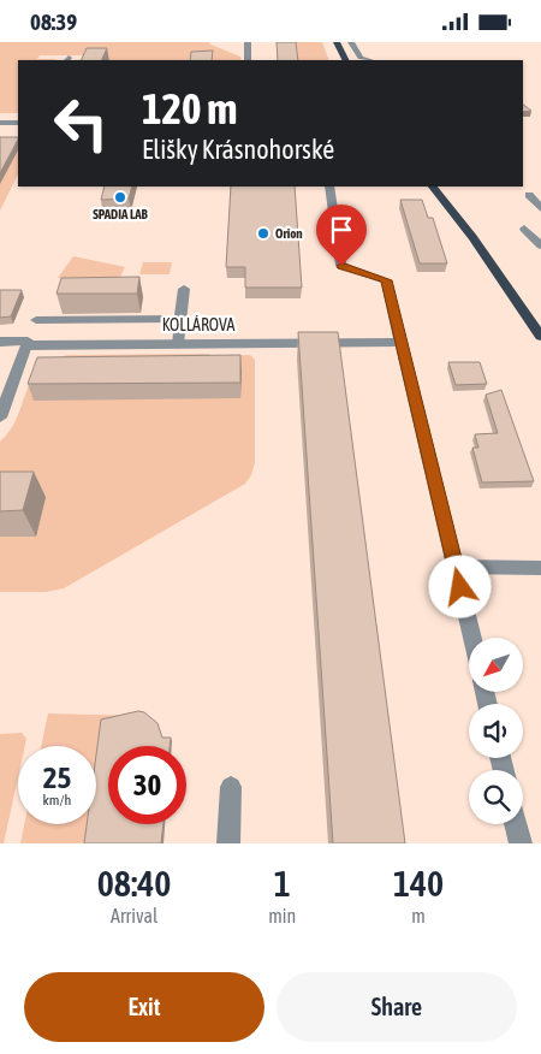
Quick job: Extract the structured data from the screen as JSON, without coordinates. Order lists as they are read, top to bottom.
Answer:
{
  "streets": {
    "street": ["KOLLÁROVA"]
  },
  "places": ["SPADIA LAB", "Orion"],
  "north": "bottom left",
  "page": {
    "status": "08:39",
    "turn": ["120 m", "Elišky Krásnohorské"],
    "speed": "25 km/h",
    "limit": "30",
    "eta": [
      "08:40",
      "Arrival",
      "1",
      "min",
      "140",
      "m"
    ],
    "buttons": ["Exit", "Share"]
  }
}
